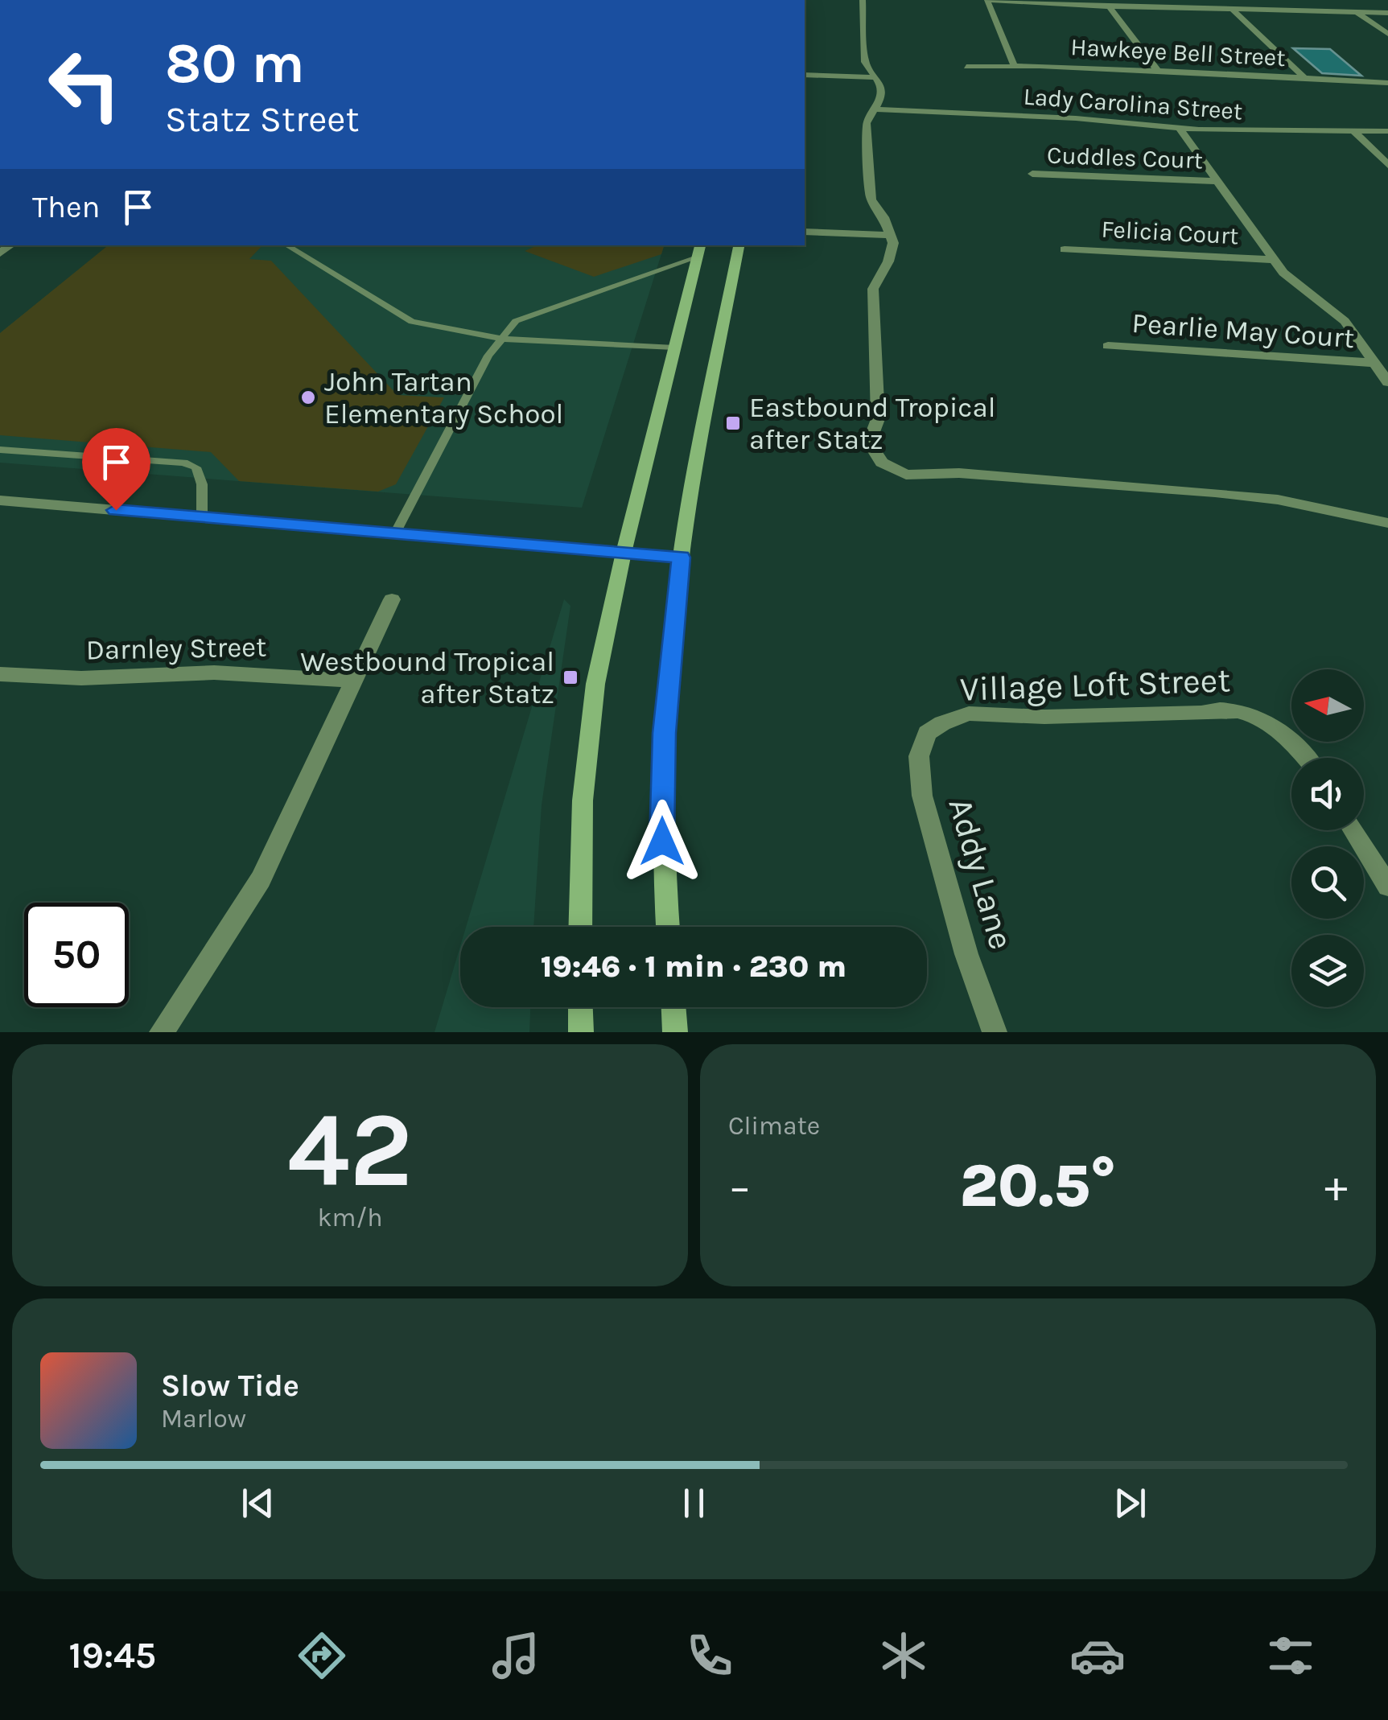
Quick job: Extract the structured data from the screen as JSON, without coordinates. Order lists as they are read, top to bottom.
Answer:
{
  "streets": {
    "street": [
      "Hawkeye Bell Street",
      "Lady Carolina Street",
      "Cuddles Court",
      "Felicia Court",
      "Pearlie May Court",
      "Darnley Street",
      "Village Loft Street",
      "Addy Lane"
    ]
  },
  "crossings": [
    ["Village Loft Street", "Addy Lane"]
  ],
  "places": {
    "other": ["John Tartan Elementary School"],
    "transit": ["Eastbound Tropical after Statz", "Westbound Tropical after Statz"]
  },
  "north": "left",
  "page": {
    "turn": ["80 m", "Statz Street"],
    "then": "Then",
    "limit": "50",
    "trip": "19:46 · 1 min · 230 m",
    "tile": [
      ["42", "km/h"],
      "Climate"
    ],
    "heat": ["−", "20.5°", "+"],
    "song": ["Slow Tide", "Marlow"],
    "tabs": "19:45"
  }
}
